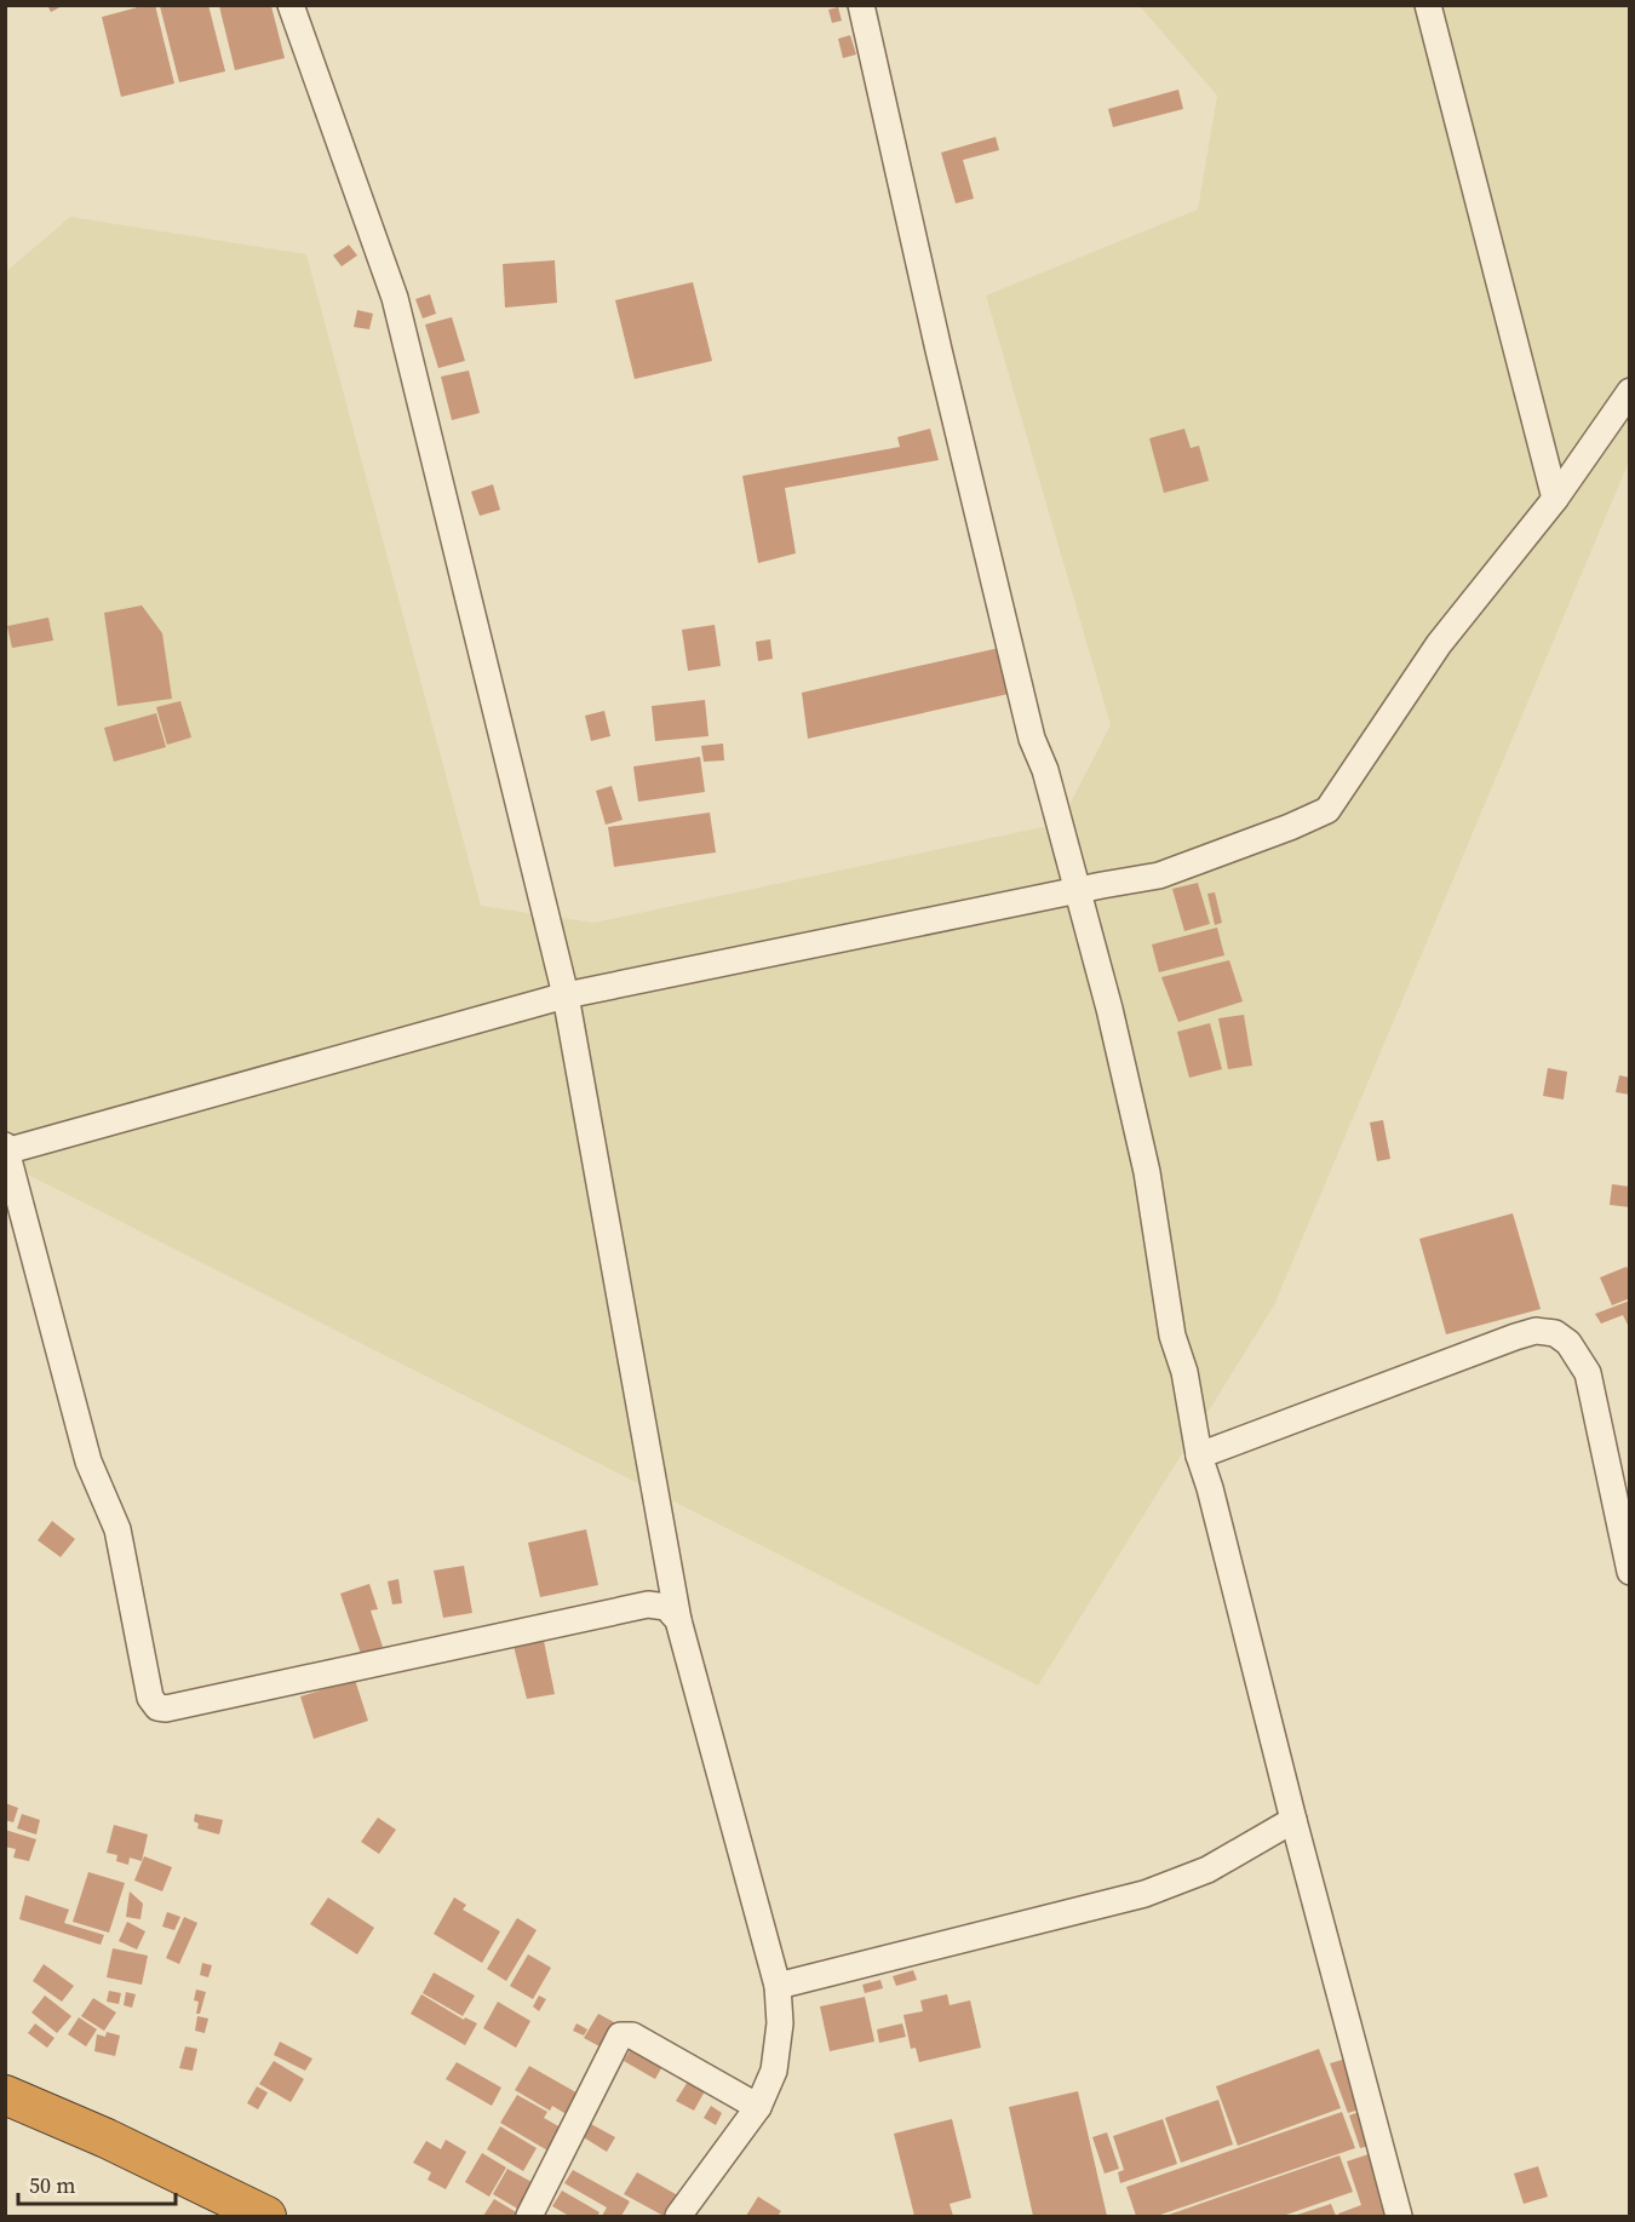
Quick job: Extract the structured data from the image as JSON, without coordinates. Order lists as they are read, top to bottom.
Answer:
{
  "scale_bar": "50 m"
}
